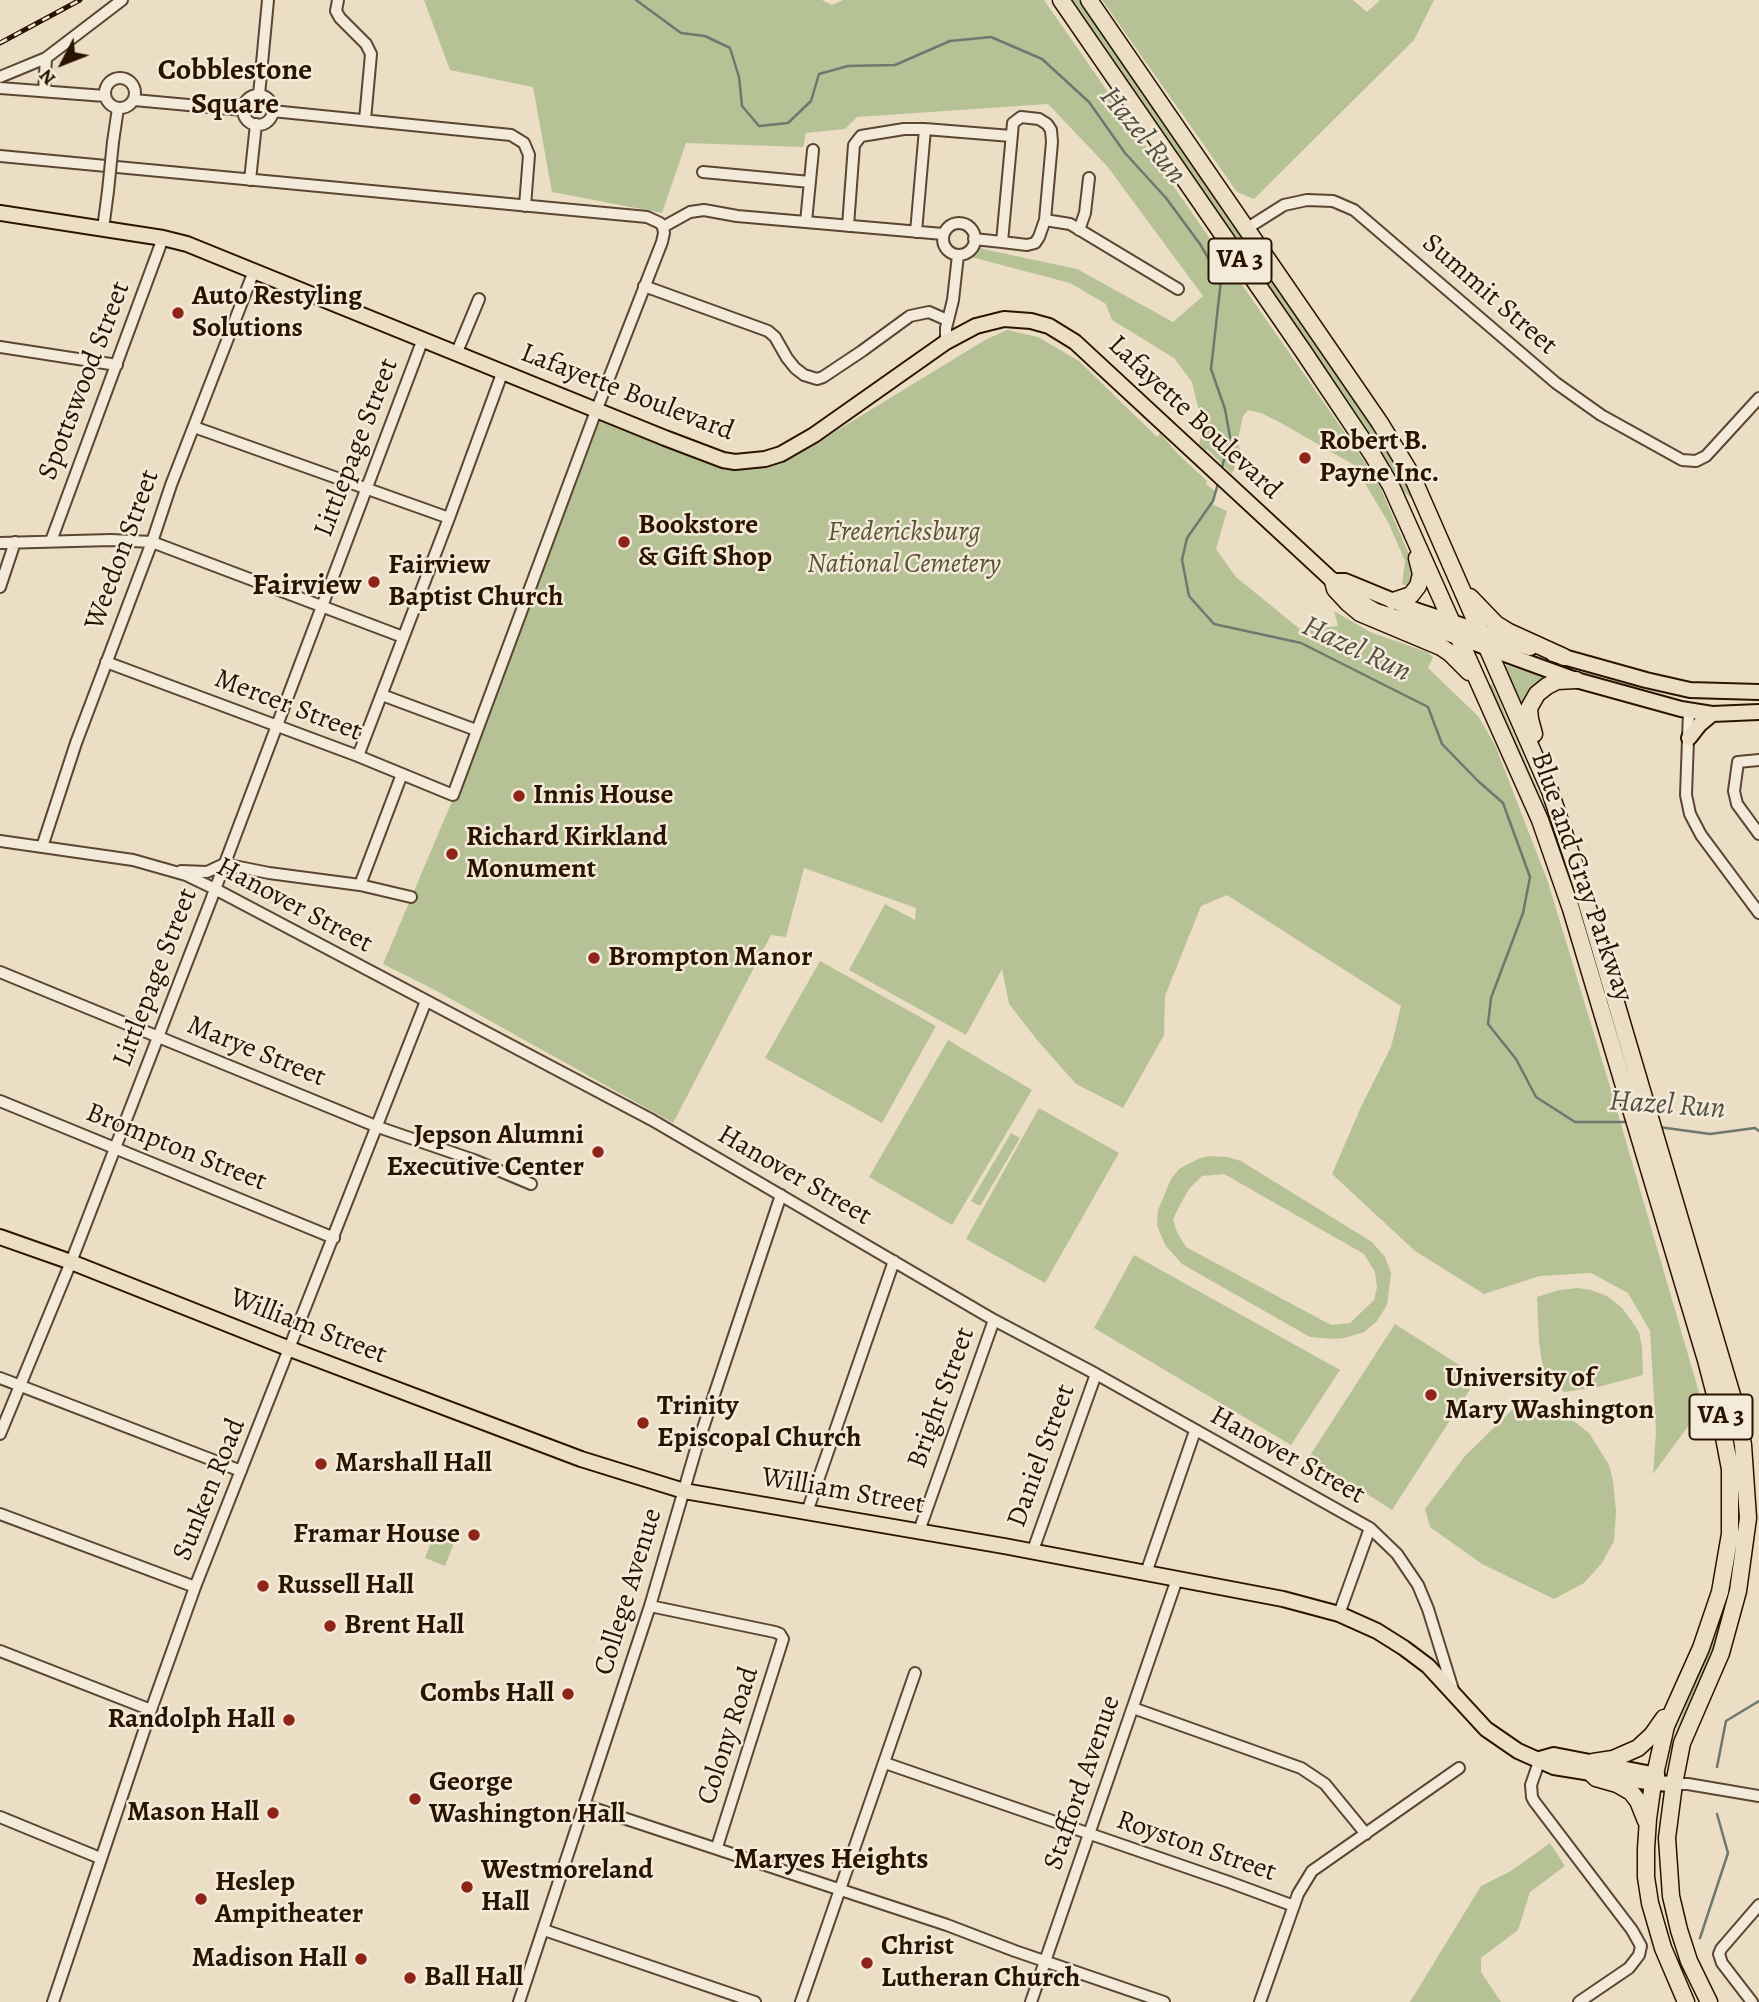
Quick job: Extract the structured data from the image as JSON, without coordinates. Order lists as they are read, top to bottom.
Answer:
{
  "streets": {
    "highway": ["VA 3", "Blue and Gray Parkway"],
    "main road": ["Lafayette Boulevard", "William Street"],
    "street": [
      "Summit Street",
      "Spottswood Street",
      "Littlepage Street",
      "Weedon Street",
      "Mercer Street",
      "Hanover Street",
      "Marye Street",
      "Brompton Street",
      "Bright Street",
      "Daniel Street",
      "Sunken Road",
      "College Avenue",
      "Colony Road",
      "Stafford Avenue",
      "Royston Street"
    ]
  },
  "crossings": [
    ["VA 3", "Blue and Gray Parkway"],
    ["VA 3", "William Street"],
    ["Summit Street", "Blue and Gray Parkway"],
    ["Spottswood Street", "Lafayette Boulevard"],
    ["Lafayette Boulevard", "Littlepage Street"],
    ["Lafayette Boulevard", "Weedon Street"],
    ["Lafayette Boulevard", "Blue and Gray Parkway"],
    ["Littlepage Street", "Mercer Street"],
    ["Littlepage Street", "Hanover Street"],
    ["Littlepage Street", "Marye Street"],
    ["Littlepage Street", "Brompton Street"],
    ["Littlepage Street", "William Street"],
    ["Weedon Street", "Mercer Street"],
    ["Weedon Street", "Hanover Street"],
    ["Blue and Gray Parkway", "William Street"],
    ["Hanover Street", "William Street"],
    ["Hanover Street", "Bright Street"],
    ["Hanover Street", "Daniel Street"],
    ["Hanover Street", "Sunken Road"],
    ["Hanover Street", "College Avenue"],
    ["Marye Street", "Sunken Road"],
    ["Brompton Street", "Sunken Road"],
    ["William Street", "Bright Street"],
    ["William Street", "Daniel Street"],
    ["William Street", "Sunken Road"],
    ["William Street", "College Avenue"],
    ["William Street", "Stafford Avenue"],
    ["College Avenue", "Colony Road"],
    ["Stafford Avenue", "Royston Street"]
  ],
  "districts": ["Cobblestone Square", "Fairview", "Maryes Heights"],
  "water": ["Hazel Run"],
  "parks": ["Fredericksburg National Cemetery"],
  "places": [
    "Auto Restyling Solutions",
    "Robert B. Payne Inc.",
    "Bookstore & Gift Shop",
    "Fairview Baptist Church",
    "Innis House",
    "Richard Kirkland Monument",
    "Brompton Manor",
    "Jepson Alumni Executive Center",
    "University of Mary Washington",
    "Trinity Episcopal Church",
    "Marshall Hall",
    "Framar House",
    "Russell Hall",
    "Brent Hall",
    "Combs Hall",
    "Randolph Hall",
    "George Washington Hall",
    "Mason Hall",
    "Westmoreland Hall",
    "Heslep Ampitheater",
    "Madison Hall",
    "Christ Lutheran Church",
    "Ball Hall"
  ],
  "north": "bottom left"
}
